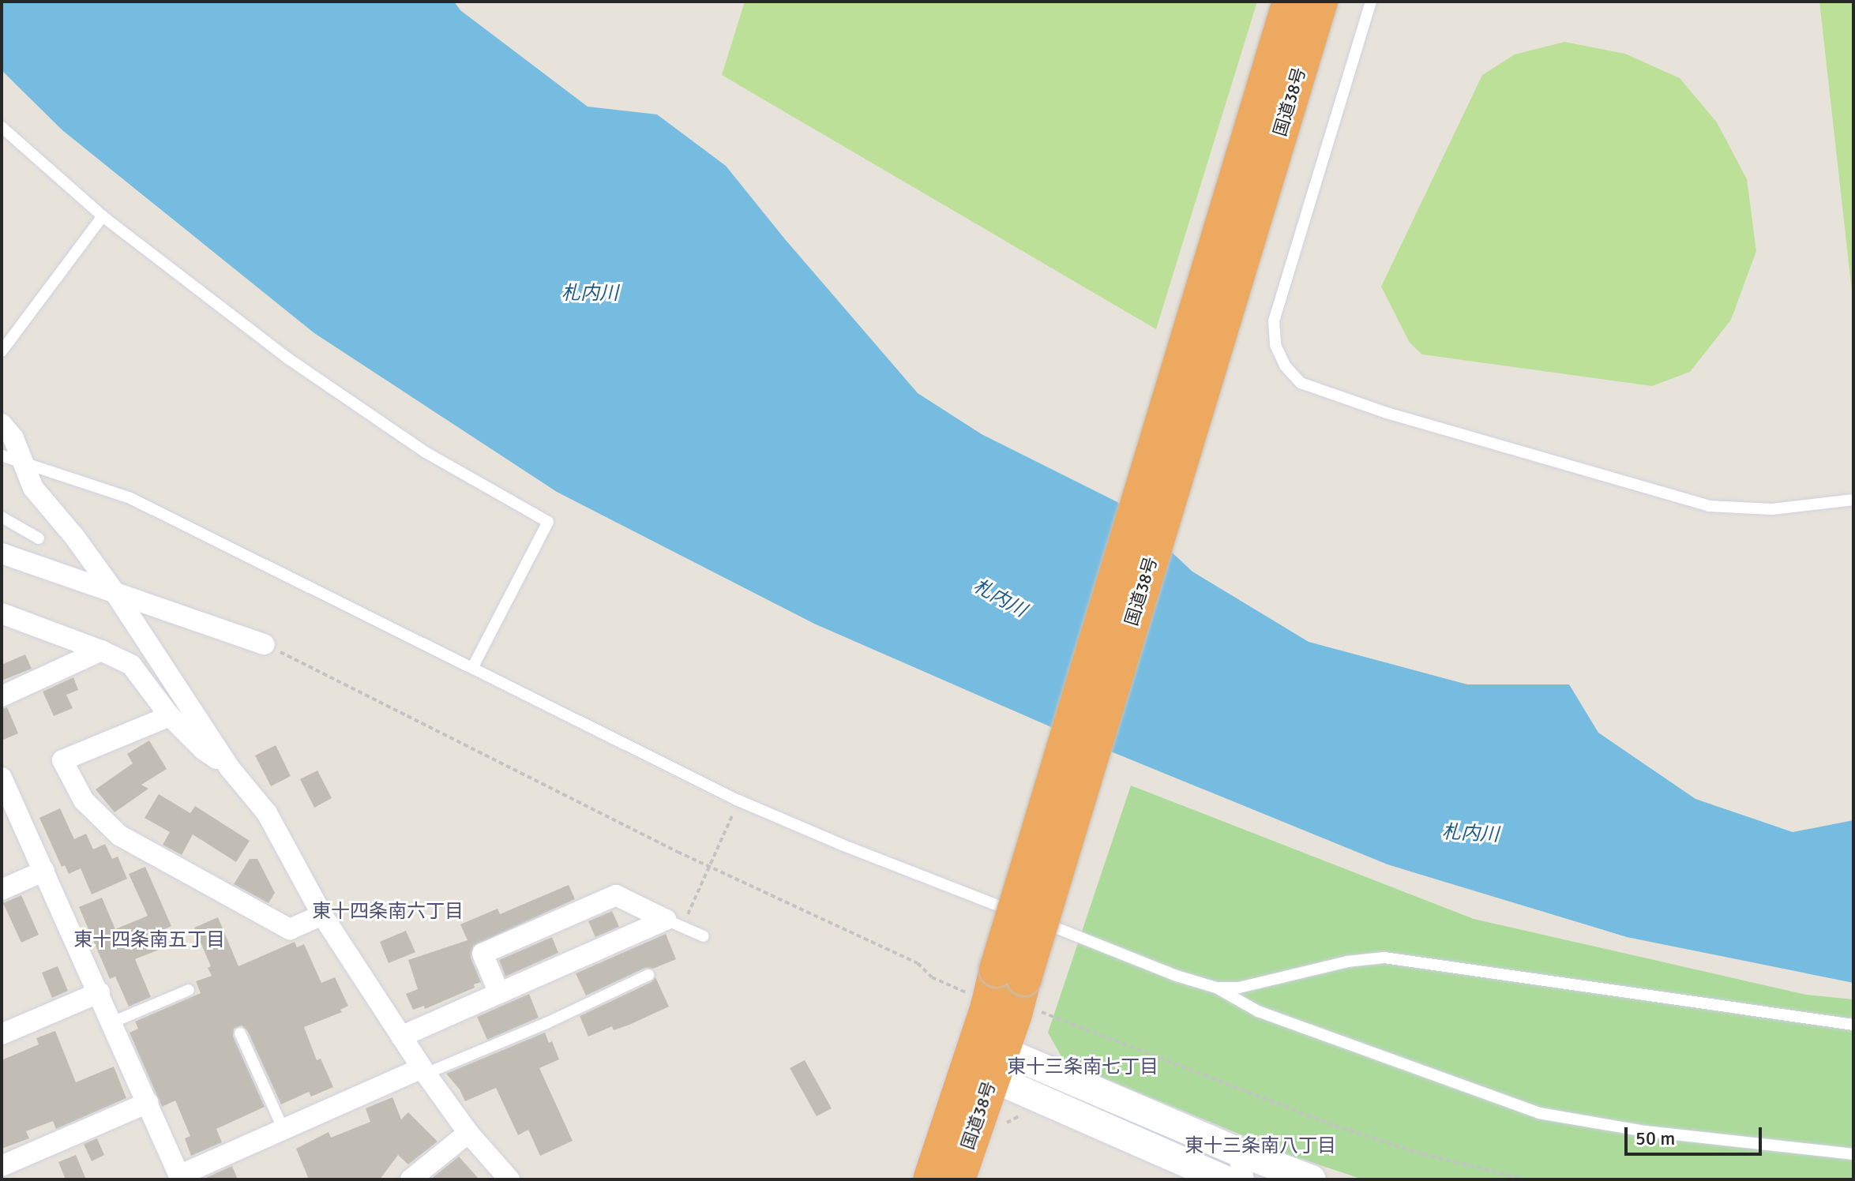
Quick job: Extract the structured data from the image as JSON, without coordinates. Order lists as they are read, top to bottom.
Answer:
{
  "streets": {
    "highway": ["国道38号"]
  },
  "districts": [
    "東十四条南六丁目",
    "東十四条南五丁目",
    "東十三条南七丁目",
    "東十三条南八丁目"
  ],
  "water": ["札内川"],
  "scale_bar": "50 m"
}
